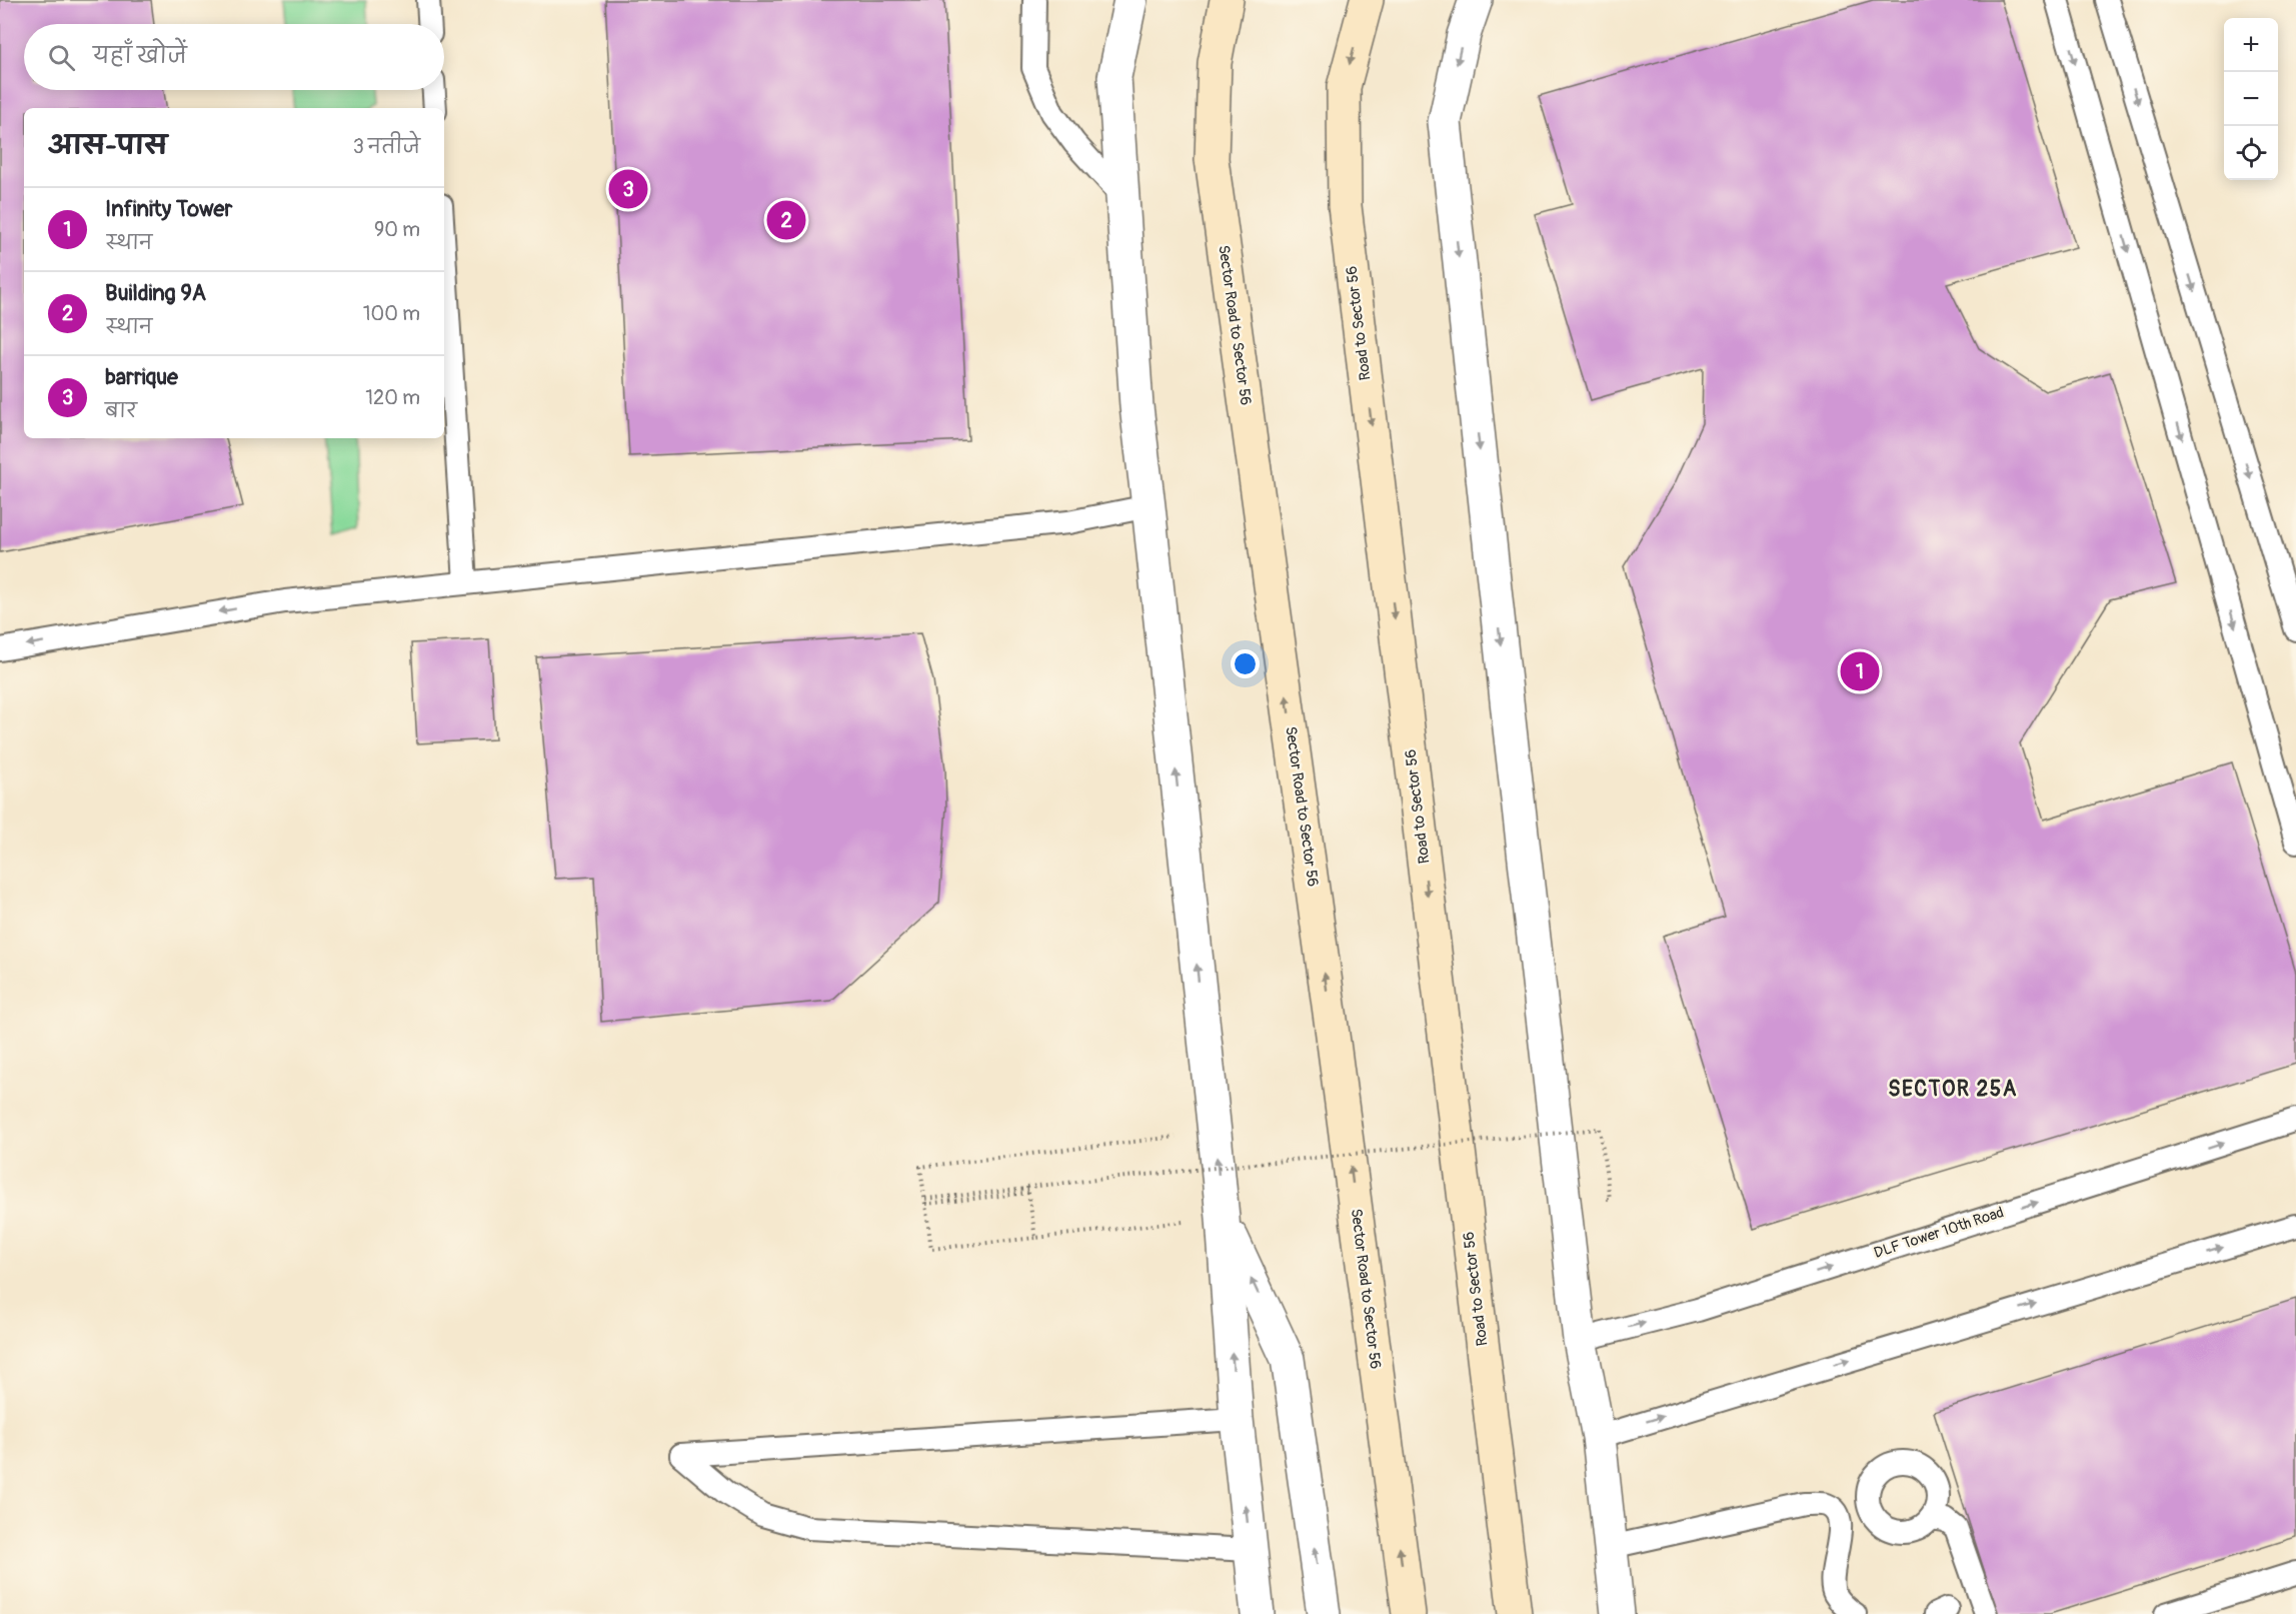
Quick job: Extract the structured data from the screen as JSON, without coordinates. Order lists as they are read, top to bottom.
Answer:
{
  "streets": {
    "main road": ["Road to Sector 56", "Sector Road to Sector 56"],
    "lane": ["DLF Tower 10th Road"]
  },
  "one_way": ["Road to Sector 56", "Sector Road to Sector 56"],
  "districts": ["SECTOR 25A"],
  "page": {
    "map_buttons": ["+", "−"],
    "search": "यहाँ खोजें",
    "heading": ["आस-पास", "3 नतीजे"],
    "pins": ["3", "2", "1"],
    "list": [
      {
        "mark": "1",
        "name": "Infinity Tower",
        "note": "स्थान",
        "value": "90 m"
      },
      {
        "mark": "2",
        "name": "Building 9A",
        "note": "स्थान",
        "value": "100 m"
      },
      {
        "mark": "3",
        "name": "barrique",
        "note": "बार",
        "value": "120 m"
      }
    ]
  }
}
